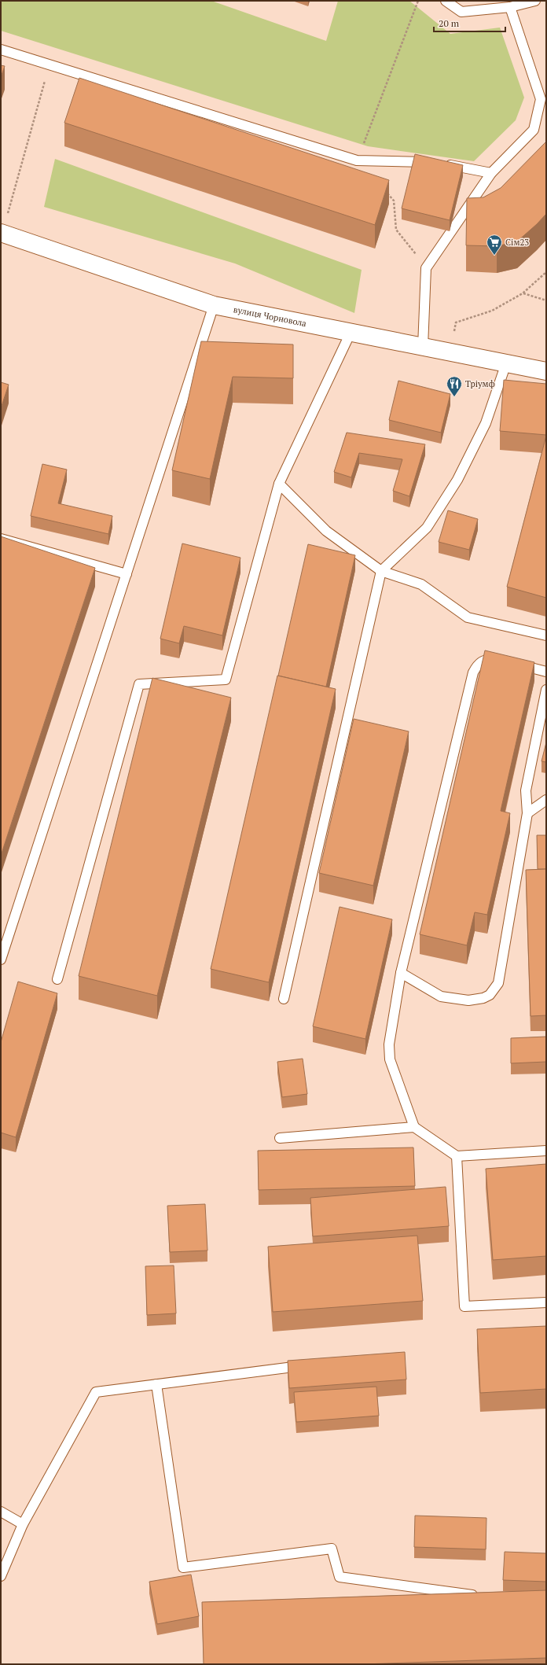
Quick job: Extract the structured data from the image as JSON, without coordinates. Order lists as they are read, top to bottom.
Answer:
{
  "streets": {
    "street": ["вулиця Чорновола"]
  },
  "places": {
    "supermarket": ["Сім23"],
    "restaurant": ["Тріумф"]
  },
  "scale_bar": "20 m"
}
